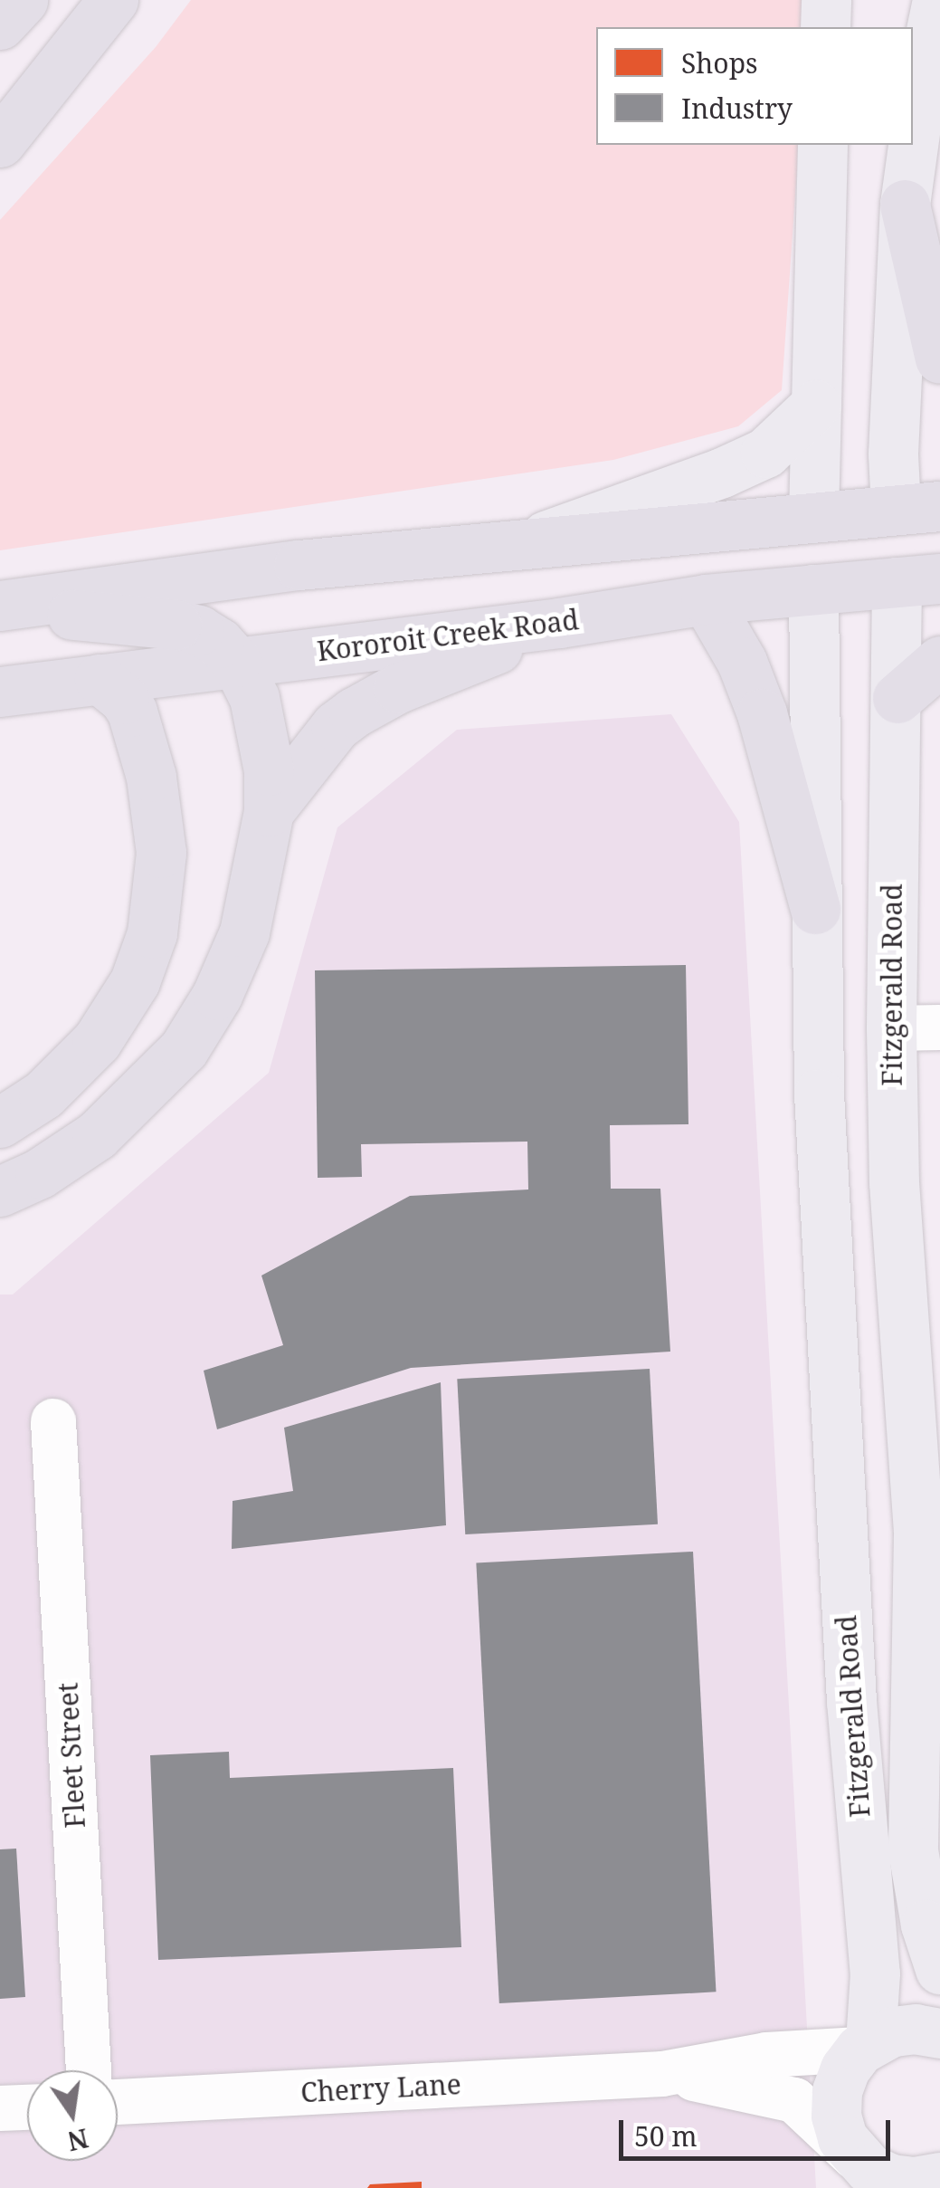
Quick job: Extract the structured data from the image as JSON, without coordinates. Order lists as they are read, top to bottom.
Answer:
{
  "streets": {
    "highway": ["Kororoit Creek Road", "Fitzgerald Road"],
    "street": ["Fleet Street", "Cherry Lane"]
  },
  "crossings": [
    ["Kororoit Creek Road", "Fitzgerald Road"],
    ["Fitzgerald Road", "Cherry Lane"]
  ],
  "legend": ["Shops", "Industry"],
  "scale_bar": "50 m",
  "north": "bottom"
}
